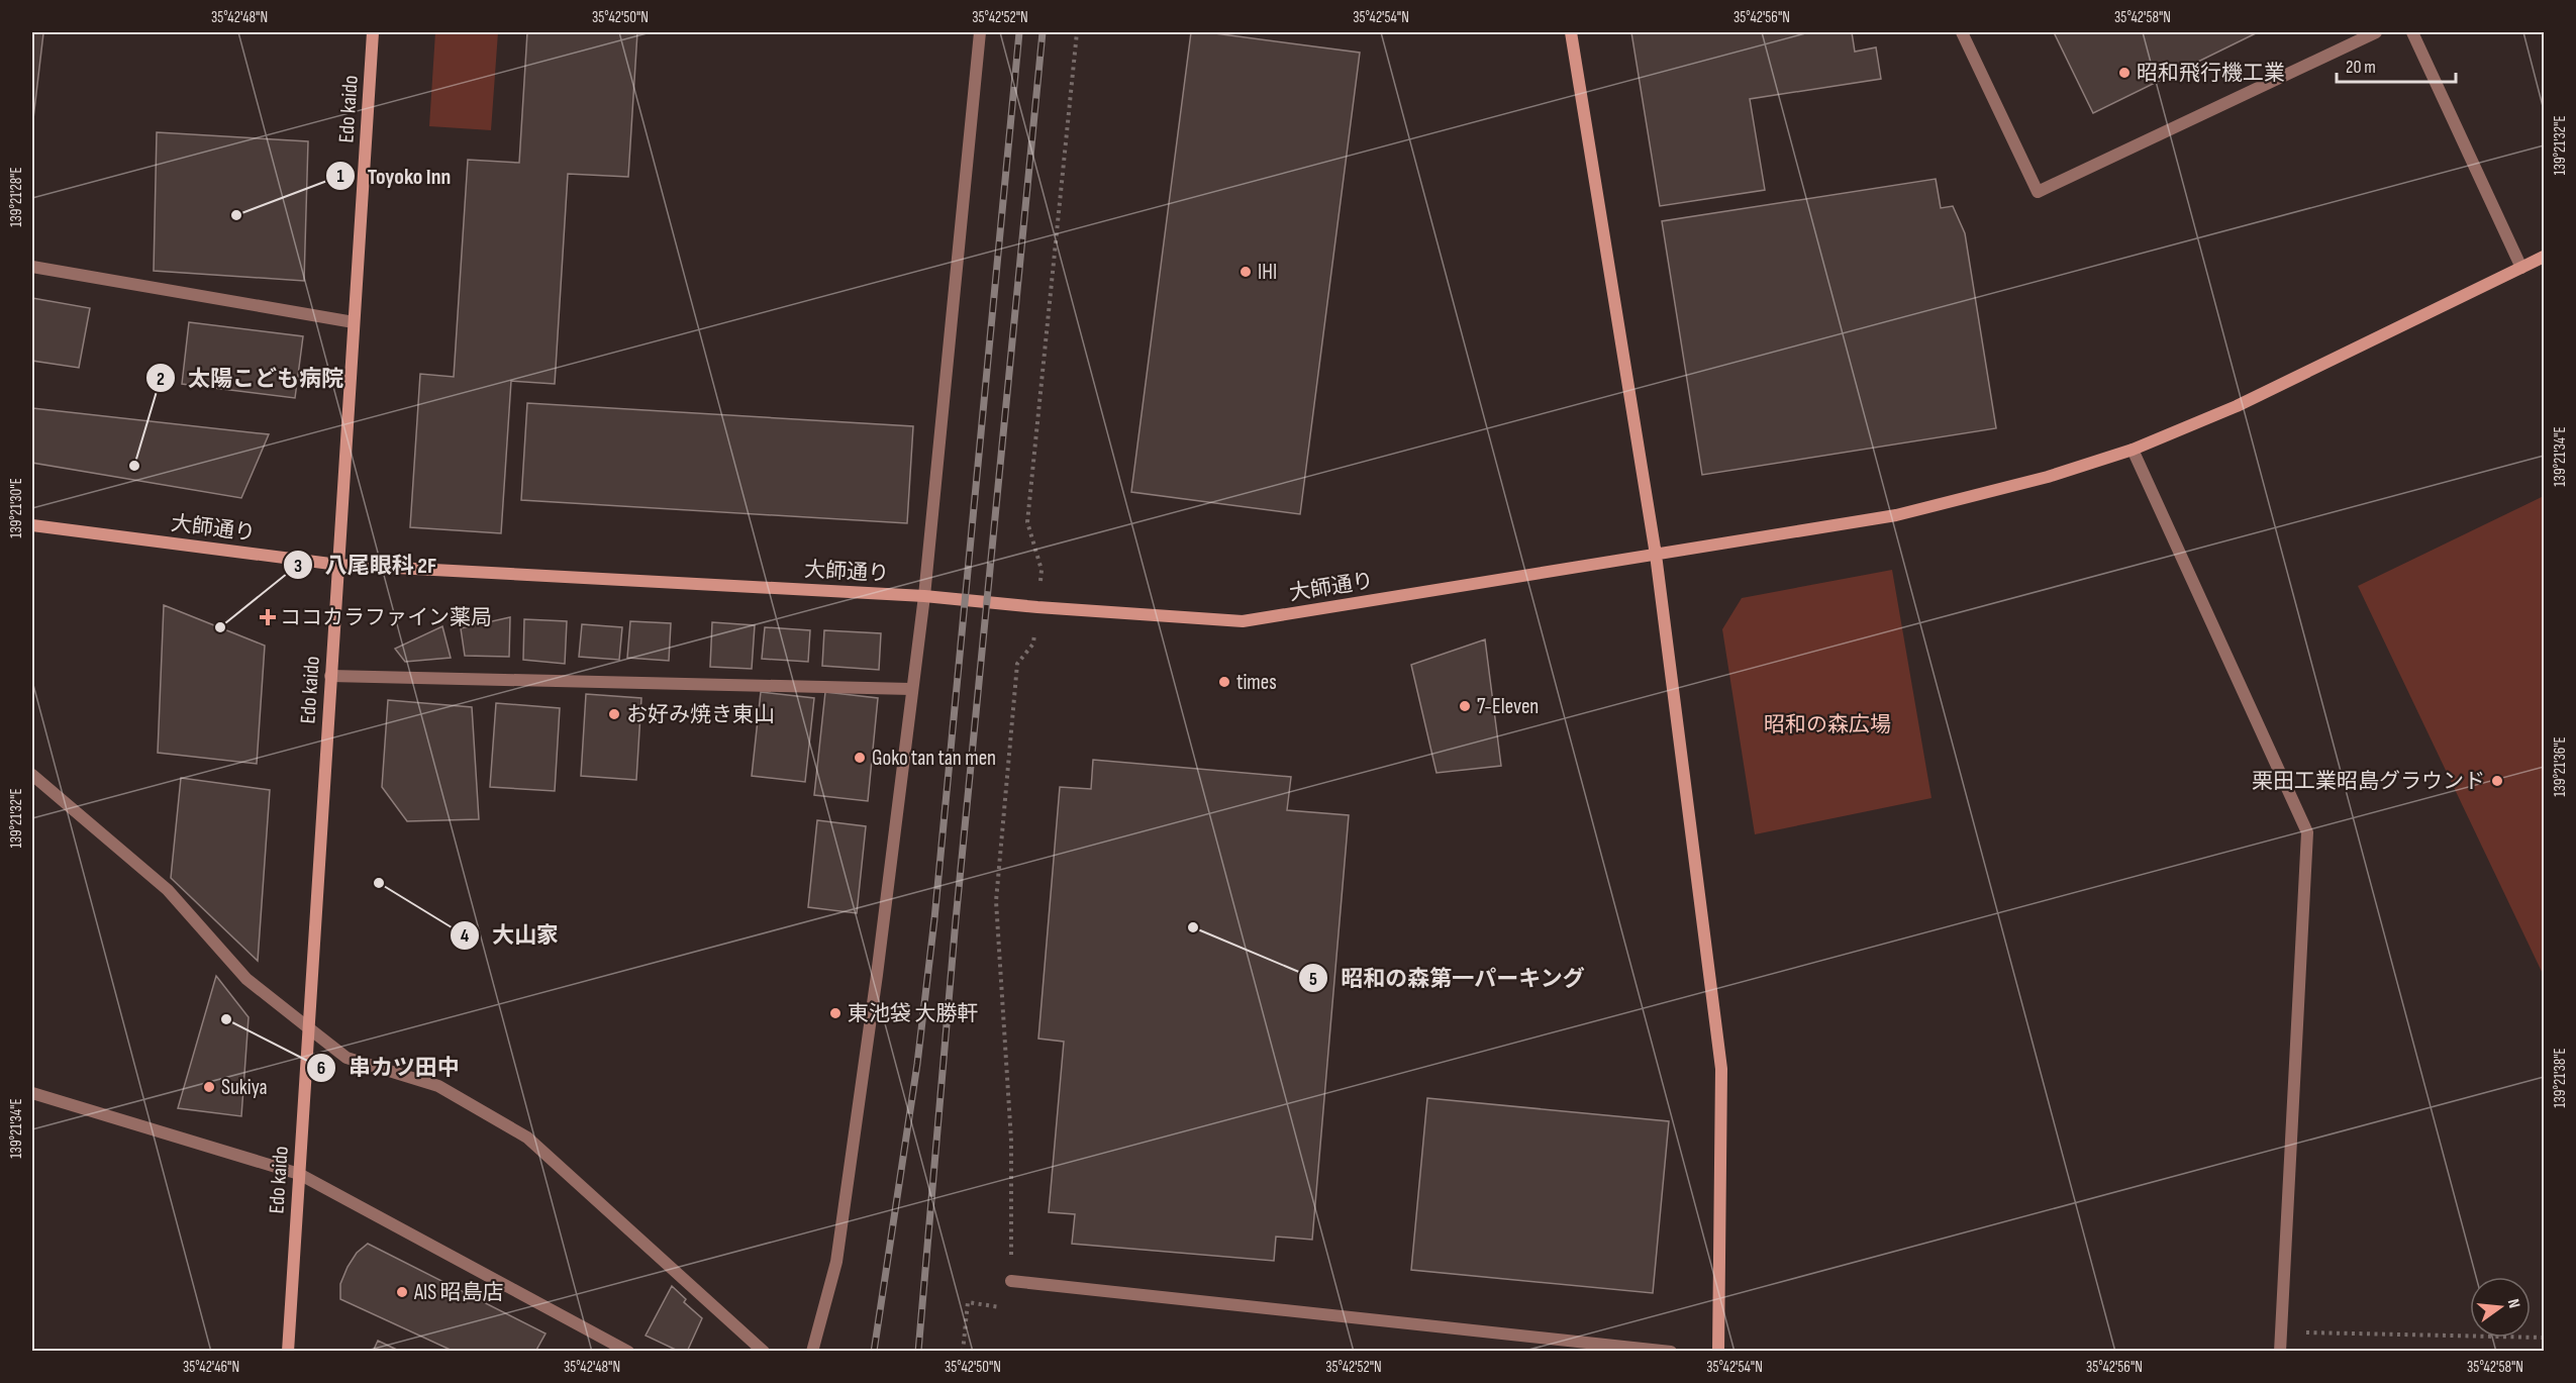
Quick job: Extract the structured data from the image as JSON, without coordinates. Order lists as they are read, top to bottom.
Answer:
{
  "streets": {
    "street": ["Edo kaido", "大師通り"]
  },
  "crossings": [
    ["Edo kaido", "大師通り"]
  ],
  "parks": ["昭和の森広場"],
  "places": {
    "other": [
      "昭和飛行機工業",
      "Toyoko Inn",
      "IHI",
      "太陽こども病院",
      "八尾眼科 2F",
      "times",
      "7-Eleven",
      "お好み焼き東山",
      "Goko tan tan men",
      "栗田工業昭島グラウンド",
      "大山家",
      "昭和の森第一パーキング",
      "東池袋 大勝軒",
      "串カツ田中",
      "Sukiya",
      "AIS 昭島店"
    ],
    "health": ["ココカラファイン薬局"]
  },
  "scale_bar": "20 m",
  "north": "right",
  "coordinates": [
    "35°42'48\"N",
    "35°42'50\"N",
    "35°42'52\"N",
    "35°42'54\"N",
    "35°42'56\"N",
    "35°42'58\"N",
    "139°21'32\"E",
    "139°21'28\"E",
    "139°21'34\"E",
    "139°21'30\"E",
    "139°21'36\"E",
    "139°21'38\"E",
    "35°42'46\"N"
  ]
}
